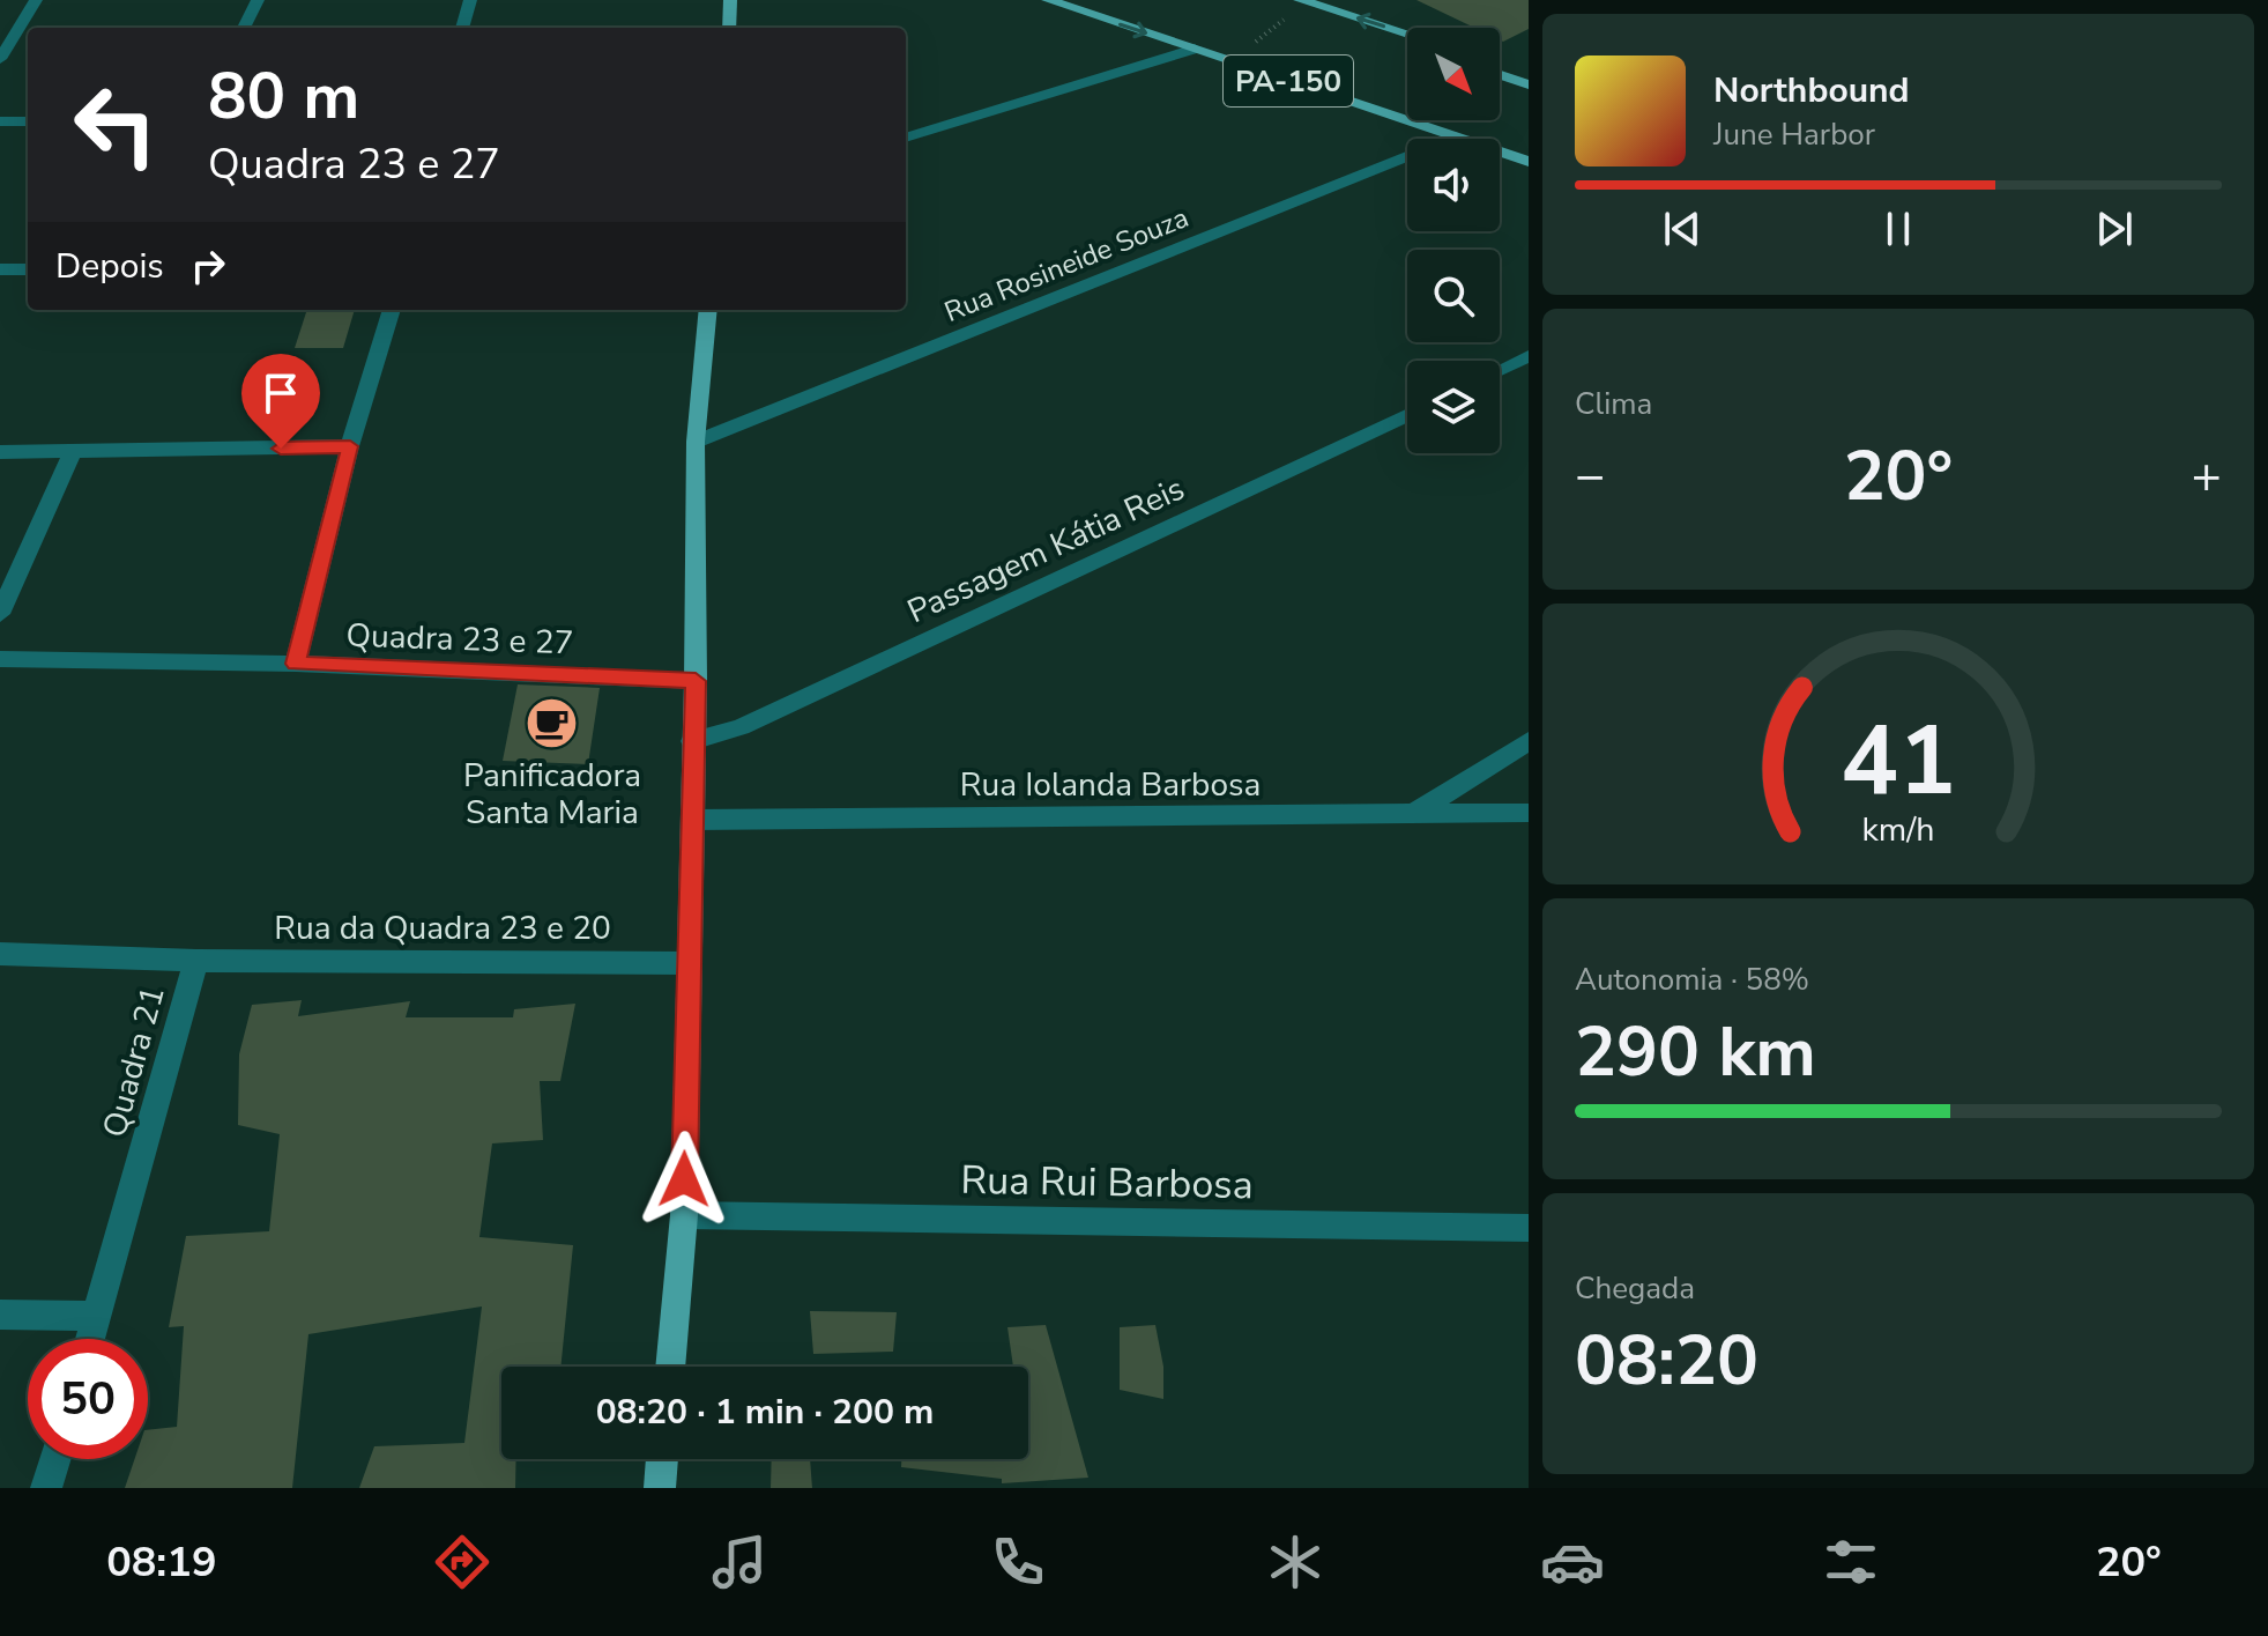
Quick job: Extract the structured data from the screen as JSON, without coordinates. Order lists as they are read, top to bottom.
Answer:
{
  "streets": {
    "main road": ["PA-150"],
    "street": [
      "Rua Rosineide Souza",
      "Passagem Kátia Reis",
      "Quadra 23 e 27",
      "Rua Iolanda Barbosa",
      "Rua da Quadra 23 e 20",
      "Quadra 21",
      "Rua Rui Barbosa"
    ]
  },
  "crossings": [
    ["PA-150", "Rua Rosineide Souza"],
    ["Rua da Quadra 23 e 20", "Quadra 21"]
  ],
  "places": {
    "cafe": ["Panificadora Santa Maria"]
  },
  "north": "bottom right",
  "page": {
    "turn": ["80 m", "Quadra 23 e 27"],
    "song": ["Northbound", "June Harbor"],
    "then": "Depois",
    "tile": [
      "Clima",
      ["Autonomia · 58%", "290 km"],
      ["Chegada", "08:20"]
    ],
    "heat": ["−", "20°", "+"],
    "limit": "50",
    "trip": "08:20 · 1 min · 200 m",
    "tabs": ["08:19", "20°"],
    "gauge": ["41", "km/h"]
  }
}
